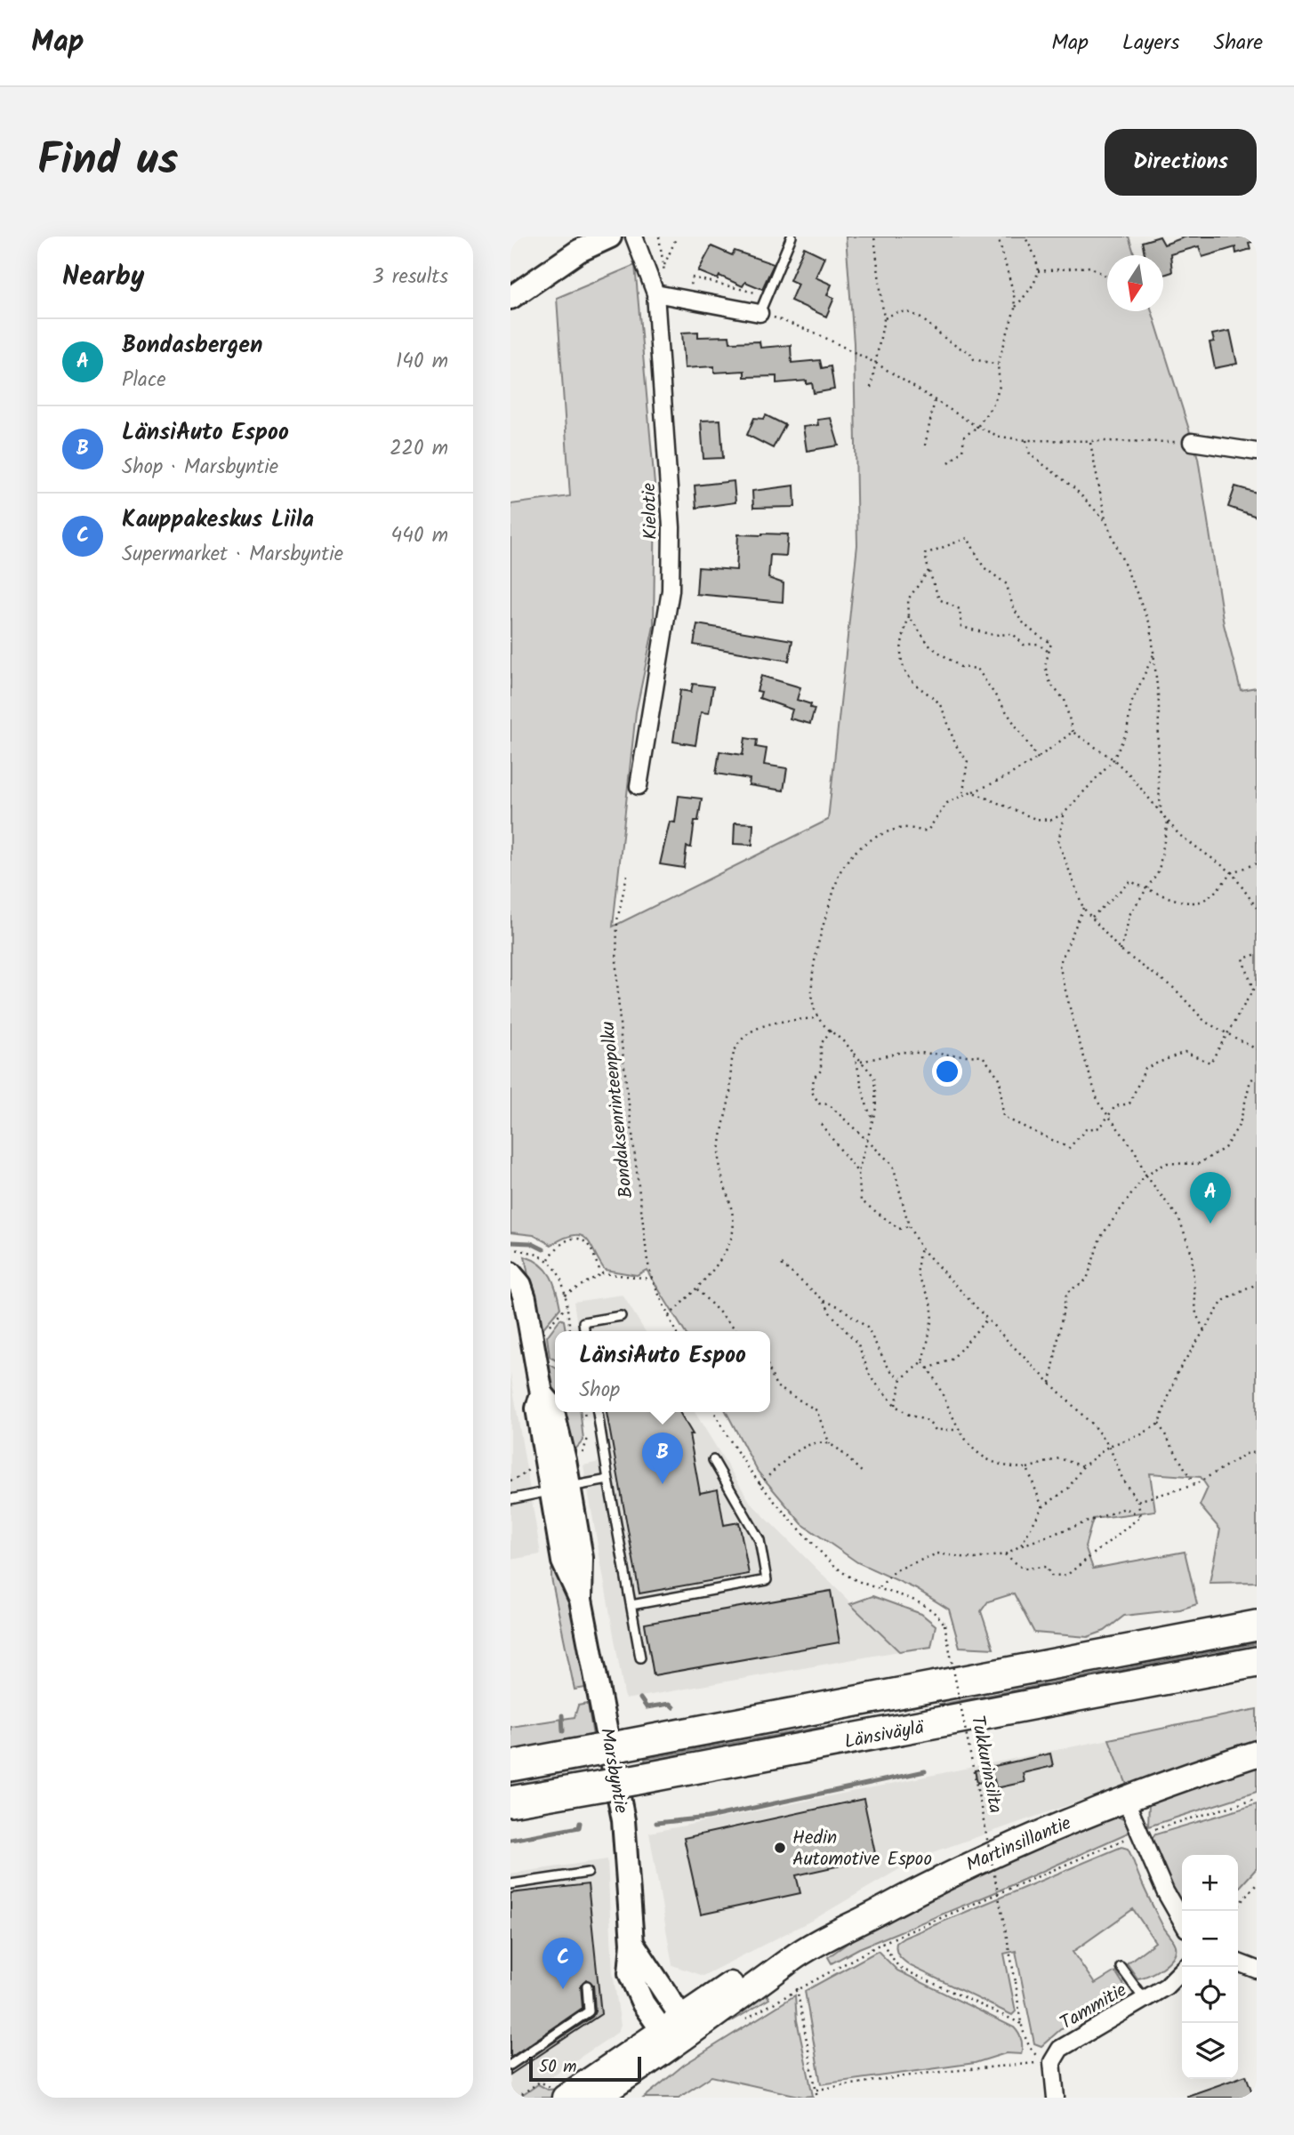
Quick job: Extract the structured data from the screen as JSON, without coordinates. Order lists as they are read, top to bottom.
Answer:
{
  "streets": {
    "highway": ["Länsiväylä"],
    "main road": ["Marsbyntie", "Martinsillantie"],
    "street": ["Kielotie", "Tammitie"],
    "path": ["Bondaksenrinteenpolku", "Tukkurinsilta"]
  },
  "crossings": [
    ["Marsbyntie", "Martinsillantie"]
  ],
  "places": ["Hedin Automotive Espoo"],
  "scale_bar": "50 m",
  "north": "bottom",
  "page": {
    "header": "Map",
    "nav": ["Map", "Layers", "Share"],
    "title": "Find us",
    "buttons": "Directions",
    "heading": ["Nearby", "3 results"],
    "list": [
      {
        "mark": "A",
        "name": "Bondasbergen",
        "note": "Place",
        "value": "140 m"
      },
      {
        "mark": "B",
        "name": "LänsiAuto Espoo",
        "note": "Shop · Marsbyntie",
        "value": "220 m"
      },
      {
        "mark": "C",
        "name": "Kauppakeskus Liila",
        "note": "Supermarket · Marsbyntie",
        "value": "440 m"
      }
    ],
    "pins": ["A", "B", "C"],
    "popup": ["LänsiAuto Espoo", "Shop"],
    "map_buttons": ["+", "−"],
    "scale": "50 m"
  }
}
